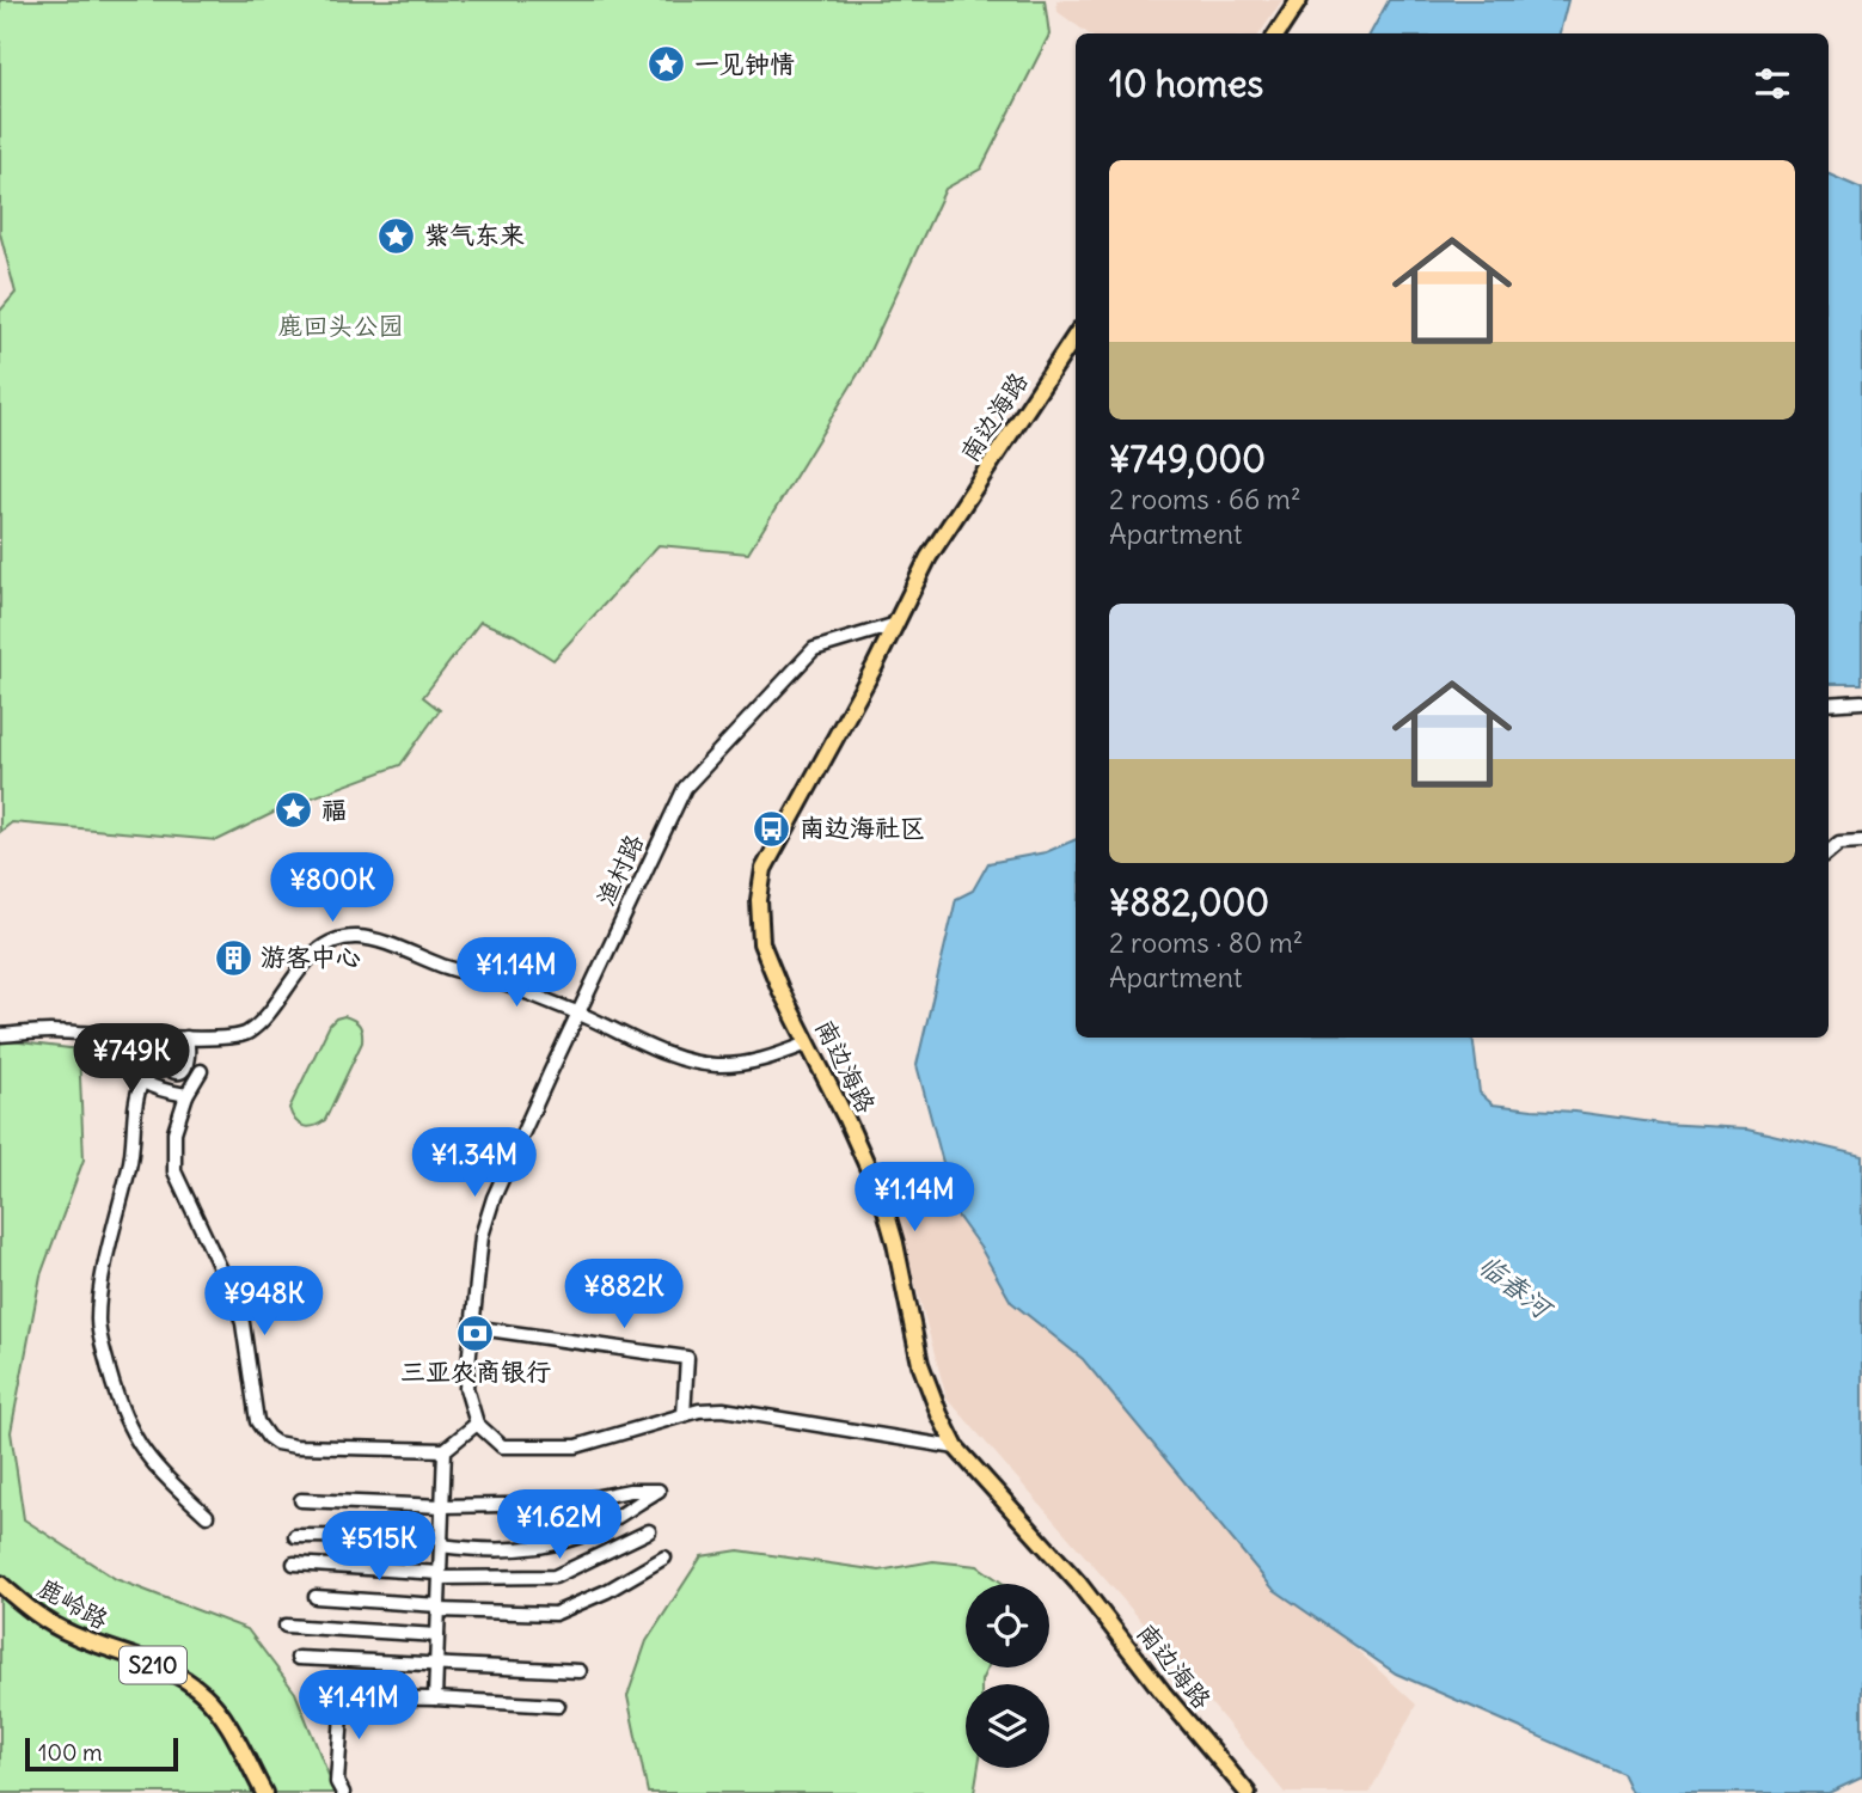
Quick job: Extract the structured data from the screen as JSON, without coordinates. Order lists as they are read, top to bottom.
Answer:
{
  "streets": {
    "main road": ["南边海路", "鹿岭路", "S210"],
    "street": ["渔村路"]
  },
  "crossings": [
    ["南边海路", "渔村路"]
  ],
  "water": ["临春河"],
  "parks": ["鹿回头公园"],
  "places": {
    "place": ["一见钟情", "紫气东来", "福"],
    "bus stop": ["南边海社区"],
    "building": ["游客中心"],
    "bank": ["三亚农商银行"]
  },
  "scale_bar": "100 m",
  "page": {
    "heading": "10 homes",
    "list": [
      {
        "name": "¥749,000",
        "note": "2 rooms · 66 m² · Apartment"
      },
      {
        "name": "¥882,000",
        "note": "2 rooms · 80 m² · Apartment"
      }
    ],
    "price": [
      "¥800K",
      "¥1.14M",
      "¥749K",
      "¥1.34M",
      "¥1.14M",
      "¥882K",
      "¥948K",
      "¥1.62M",
      "¥515K",
      "¥1.41M"
    ],
    "scale": "100 m"
  }
}
